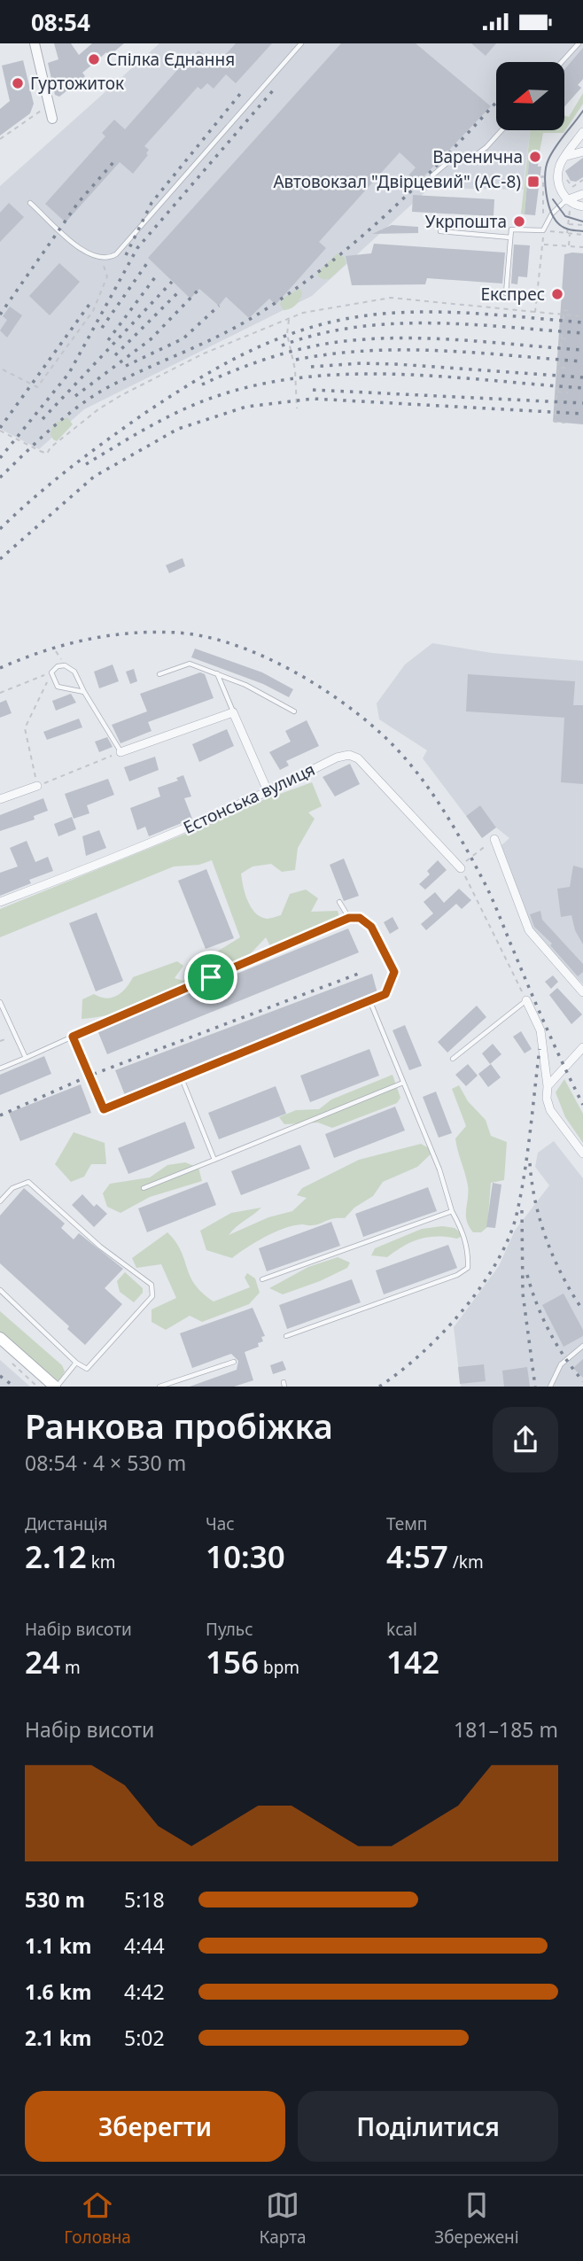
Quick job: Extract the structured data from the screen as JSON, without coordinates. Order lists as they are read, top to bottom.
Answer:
{
  "streets": {
    "street": ["Естонська вулиця"]
  },
  "places": {
    "other": [
      "Спілка Єднання",
      "Гуртожиток",
      "Варенична",
      "Укрпошта",
      "Експрес"
    ],
    "transit": ["Автовокзал \"Двірцевий\" (АС-8)"]
  },
  "north": "left",
  "page": {
    "status": "08:54",
    "heading": ["Ранкова пробіжка", "08:54 · 4 × 530 m"],
    "stats": [
      ["Дистанція", "2.12 km"],
      ["Час", "10:30"],
      ["Темп", "4:57 /km"],
      ["Набір висоти", "24 m"],
      ["Пульс", "156 bpm"],
      ["kcal", "142"]
    ],
    "chart": ["Набір висоти", "181–185 m"],
    "list": [
      {
        "name": "530 m",
        "note": "5:18"
      },
      {
        "name": "1.1 km",
        "note": "4:44"
      },
      {
        "name": "1.6 km",
        "note": "4:42"
      },
      {
        "name": "2.1 km",
        "note": "5:02"
      }
    ],
    "buttons": ["Зберегти", "Поділитися"],
    "tabs": ["Головна", "Карта", "Збережені"]
  }
}
